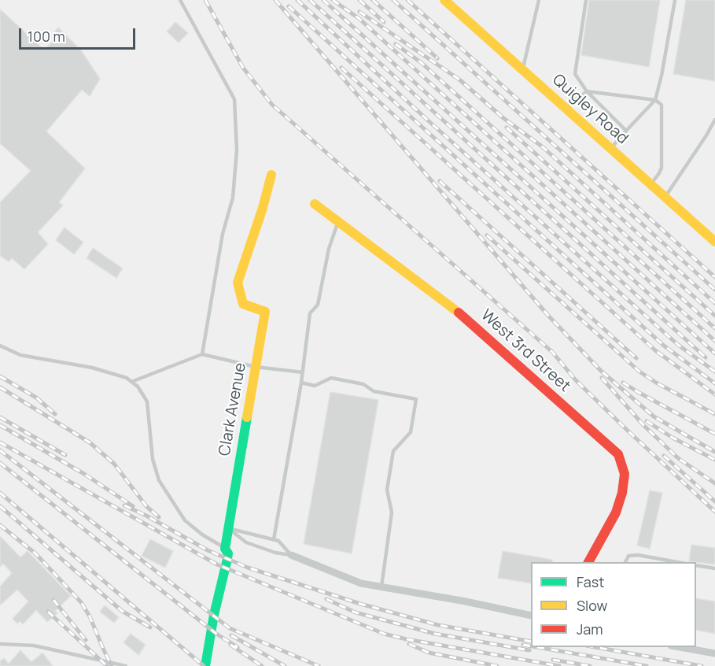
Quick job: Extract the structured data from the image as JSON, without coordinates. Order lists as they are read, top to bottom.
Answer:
{
  "streets": {
    "street": ["Quigley Road", "West 3rd Street", "Clark Avenue"]
  },
  "legend": ["Fast", "Slow", "Jam"],
  "scale_bar": "100 m"
}
